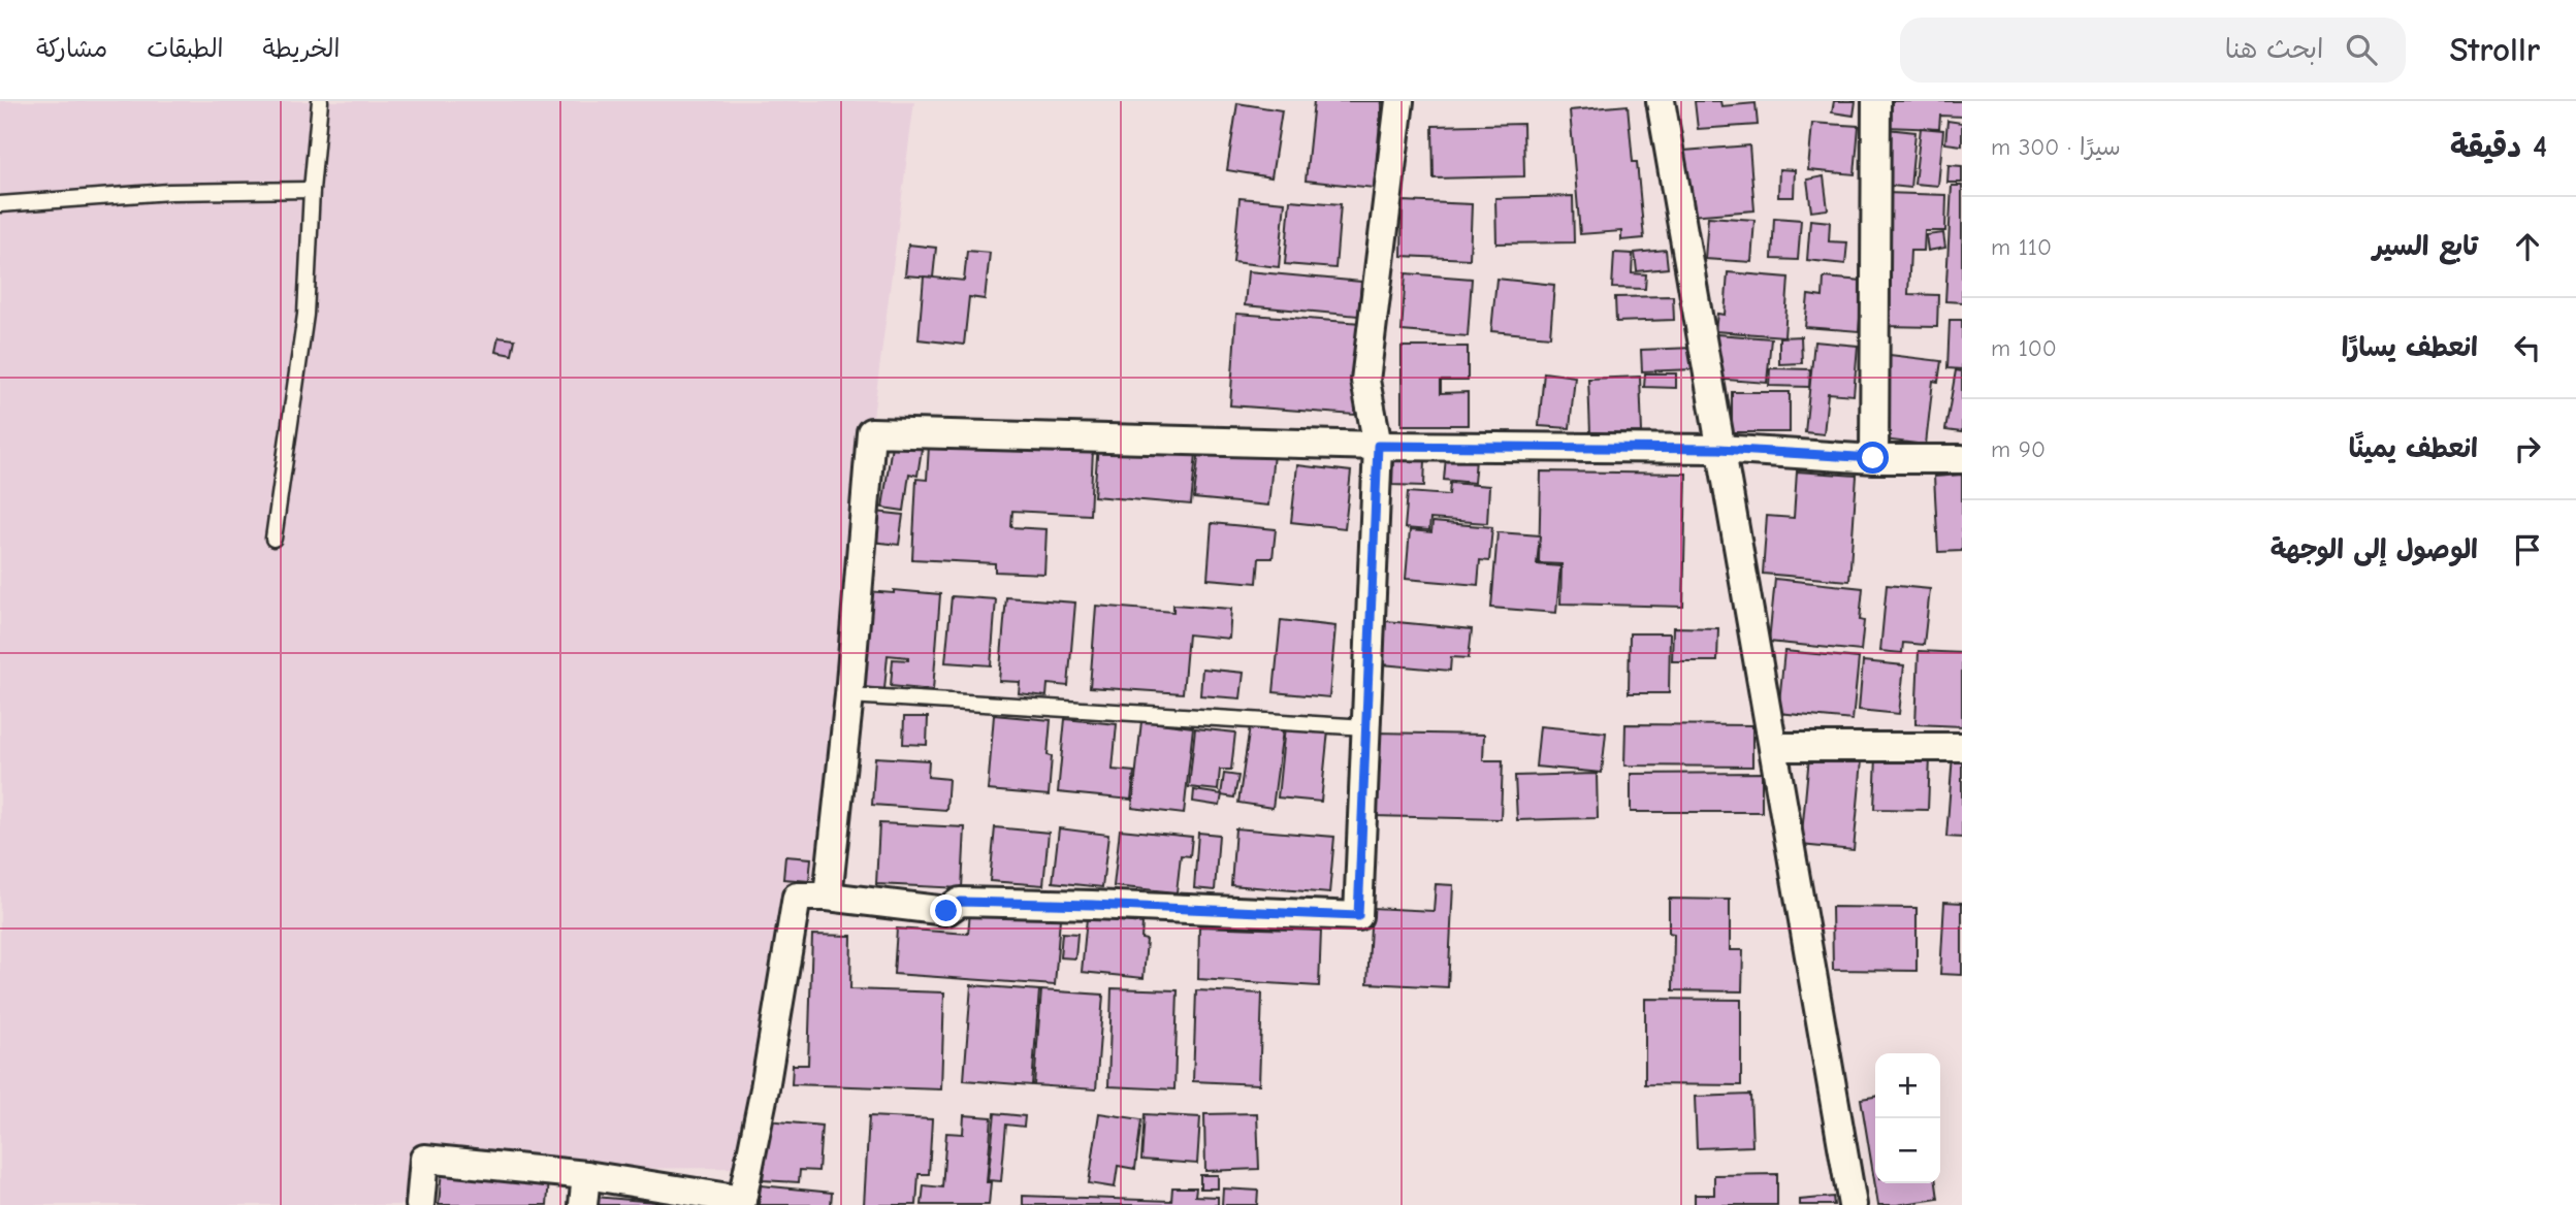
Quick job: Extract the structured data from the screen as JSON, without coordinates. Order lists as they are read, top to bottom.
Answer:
{
  "page": {
    "header": "Strollr",
    "search": "ابحث هنا",
    "nav": ["الخريطة", "الطبقات", "مشاركة"],
    "heading": ["4 دقيقة", "سيرًا · 300 m"],
    "list": [
      ["تابع السير", "110 m"],
      ["انعطف يسارًا", "100 m"],
      ["انعطف يمينًا", "90 m"],
      "الوصول إلى الوجهة"
    ],
    "map_buttons": ["+", "−"]
  }
}
